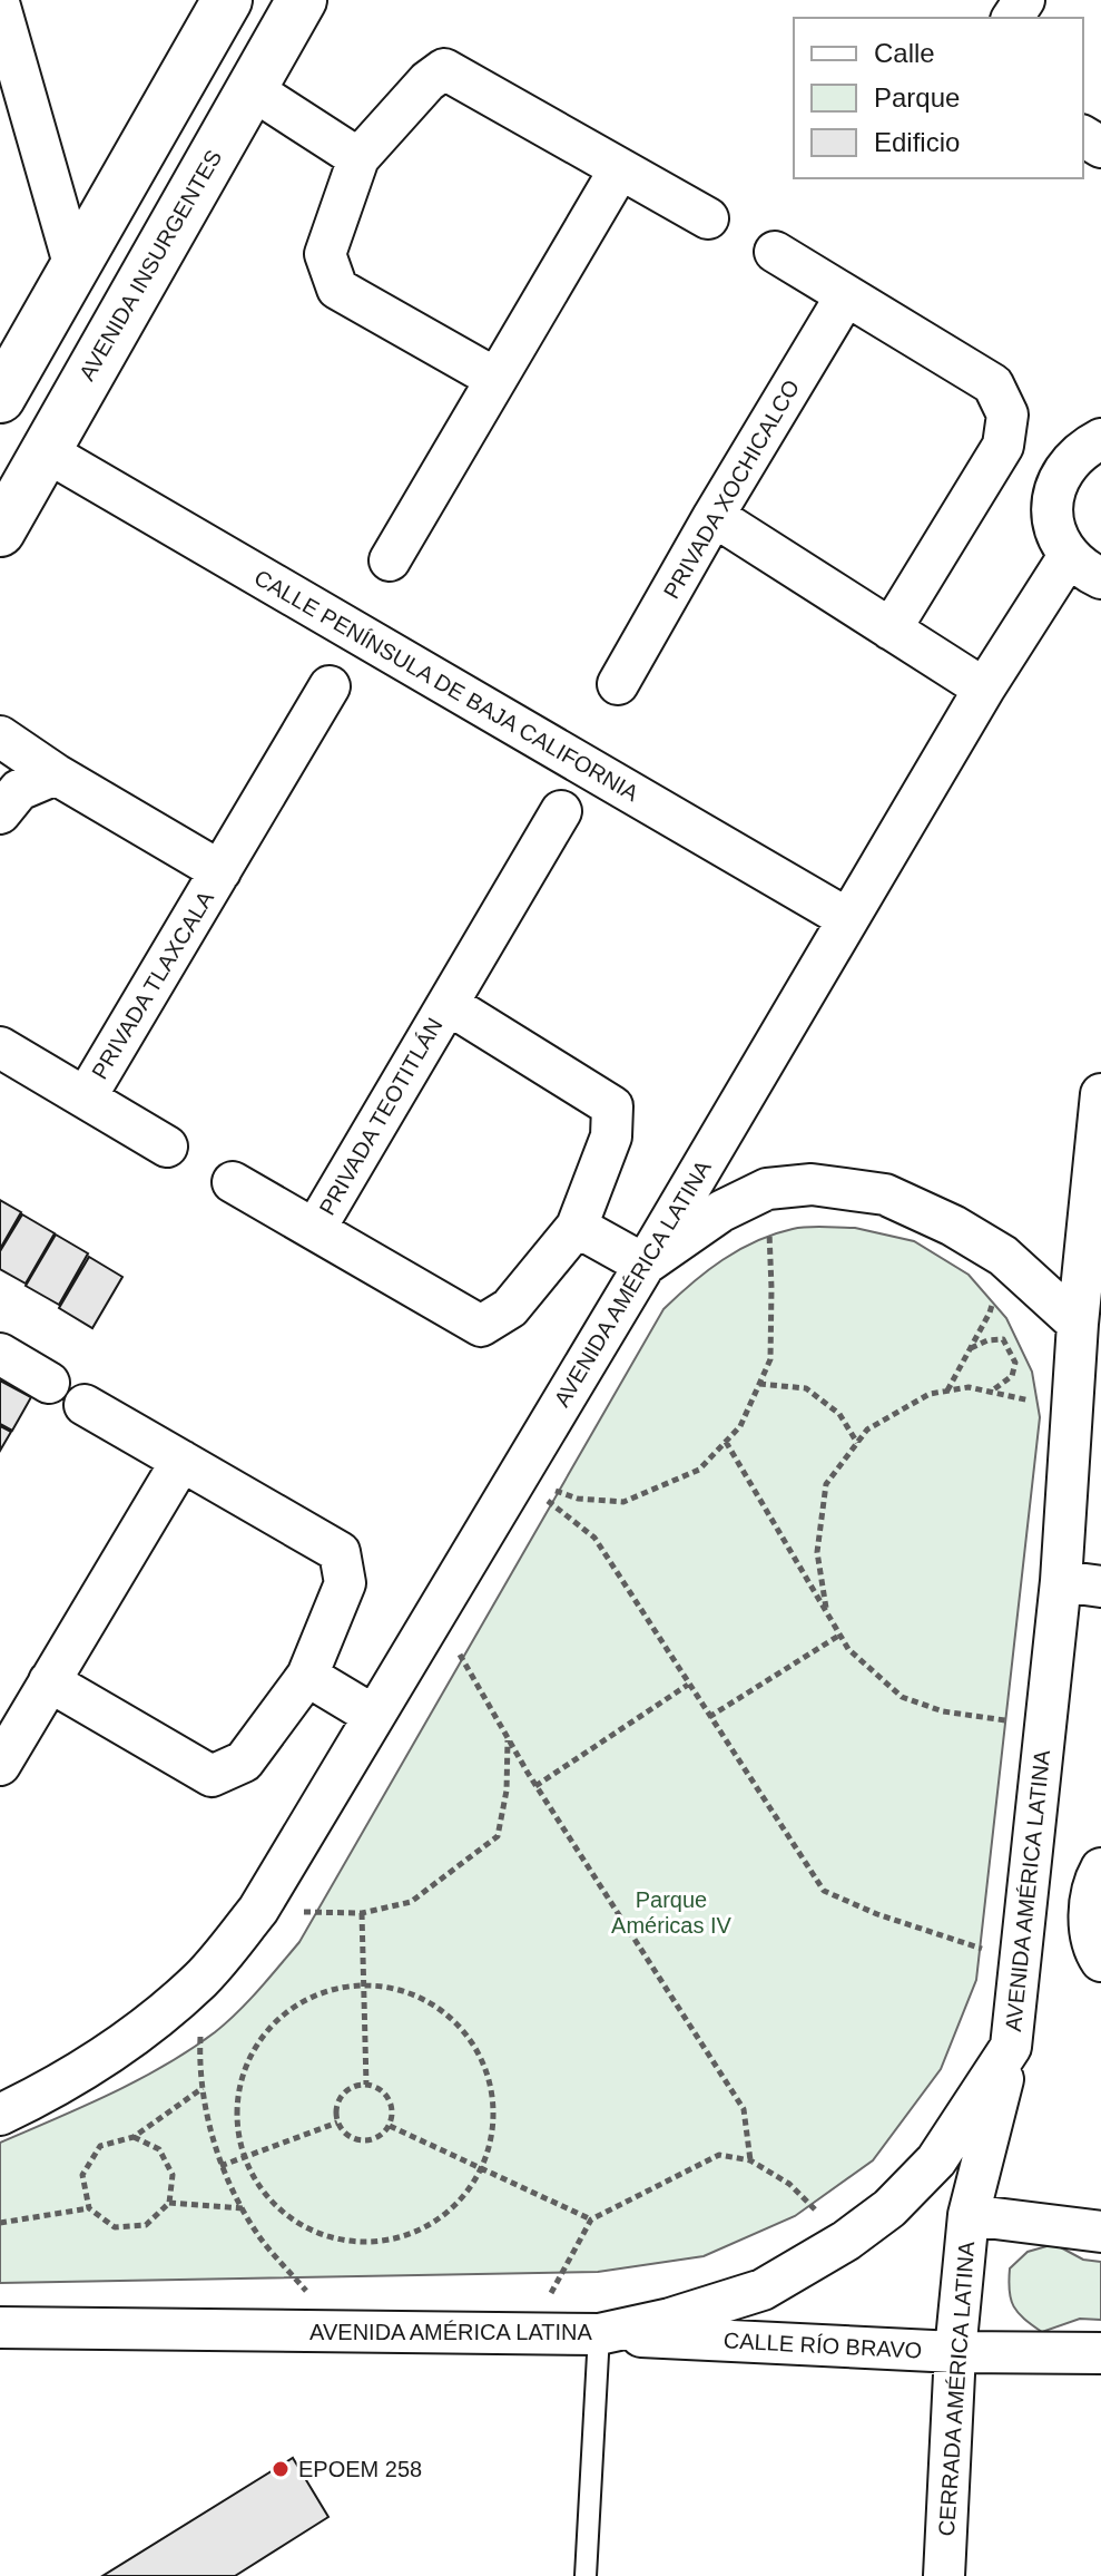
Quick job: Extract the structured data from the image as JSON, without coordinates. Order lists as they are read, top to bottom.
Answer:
{
  "streets": {
    "main road": ["AVENIDA INSURGENTES"],
    "street": [
      "PRIVADA XOCHICALCO",
      "CALLE PENÍNSULA DE BAJA CALIFORNIA",
      "PRIVADA TLAXCALA",
      "PRIVADA TEOTITLÁN",
      "AVENIDA AMÉRICA LATINA",
      "CALLE RÍO BRAVO",
      "CERRADA AMÉRICA LATINA"
    ]
  },
  "crossings": [
    ["AVENIDA INSURGENTES", "CALLE PENÍNSULA DE BAJA CALIFORNIA"],
    ["CALLE PENÍNSULA DE BAJA CALIFORNIA", "AVENIDA AMÉRICA LATINA"],
    ["AVENIDA AMÉRICA LATINA", "CALLE RÍO BRAVO"],
    ["AVENIDA AMÉRICA LATINA", "CERRADA AMÉRICA LATINA"],
    ["CALLE RÍO BRAVO", "CERRADA AMÉRICA LATINA"]
  ],
  "parks": ["Parque Américas IV"],
  "places": ["EPOEM 258"],
  "legend": ["Calle", "Parque", "Edificio"]
}
